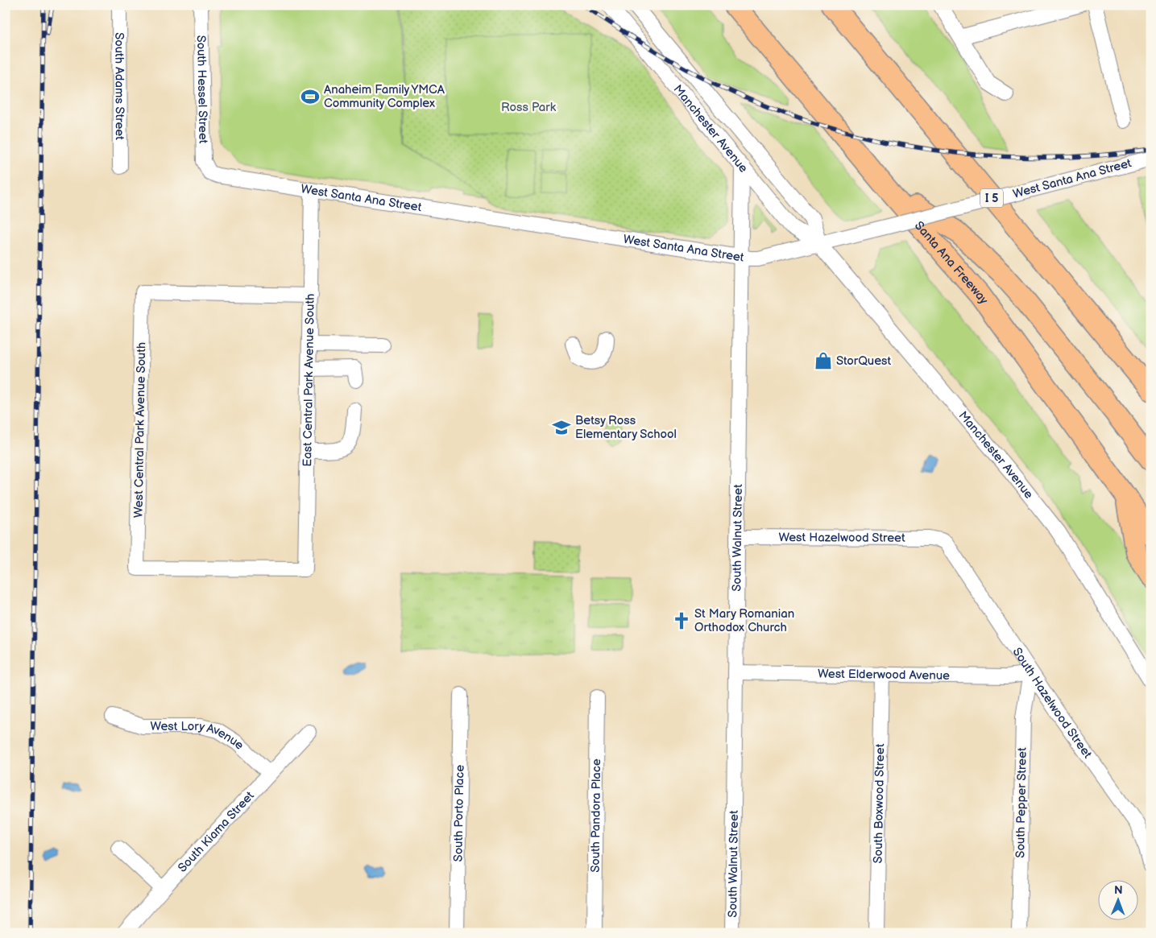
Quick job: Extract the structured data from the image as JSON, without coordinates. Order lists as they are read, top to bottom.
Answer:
{
  "streets": {
    "highway": ["I 5", "Santa Ana Freeway"],
    "street": [
      "South Adams Street",
      "South Hessel Street",
      "Manchester Avenue",
      "West Santa Ana Street",
      "East Central Park Avenue South",
      "West Central Park Avenue South",
      "South Walnut Street",
      "West Hazelwood Street",
      "West Elderwood Avenue",
      "South Hazelwood Street",
      "West Lory Avenue",
      "South Pepper Street",
      "South Boxwood Street",
      "South Porto Place",
      "South Pandora Place",
      "South Kiama Street"
    ]
  },
  "crossings": [
    ["South Hessel Street", "West Santa Ana Street"],
    ["Manchester Avenue", "West Santa Ana Street"],
    ["Manchester Avenue", "South Walnut Street"],
    ["West Santa Ana Street", "East Central Park Avenue South"],
    ["West Santa Ana Street", "South Walnut Street"],
    ["East Central Park Avenue South", "West Central Park Avenue South"],
    ["South Walnut Street", "West Hazelwood Street"],
    ["South Walnut Street", "West Elderwood Avenue"],
    ["West Hazelwood Street", "South Hazelwood Street"],
    ["West Elderwood Avenue", "South Hazelwood Street"],
    ["West Elderwood Avenue", "South Pepper Street"],
    ["West Elderwood Avenue", "South Boxwood Street"],
    ["South Hazelwood Street", "South Pepper Street"],
    ["West Lory Avenue", "South Kiama Street"]
  ],
  "parks": ["Ross Park"],
  "places": {
    "sports": ["Anaheim Family YMCA Community Complex"],
    "shop": ["StorQuest"],
    "school or university": ["Betsy Ross Elementary School"],
    "church": ["St Mary Romanian Orthodox Church"]
  },
  "north": "top"
}
